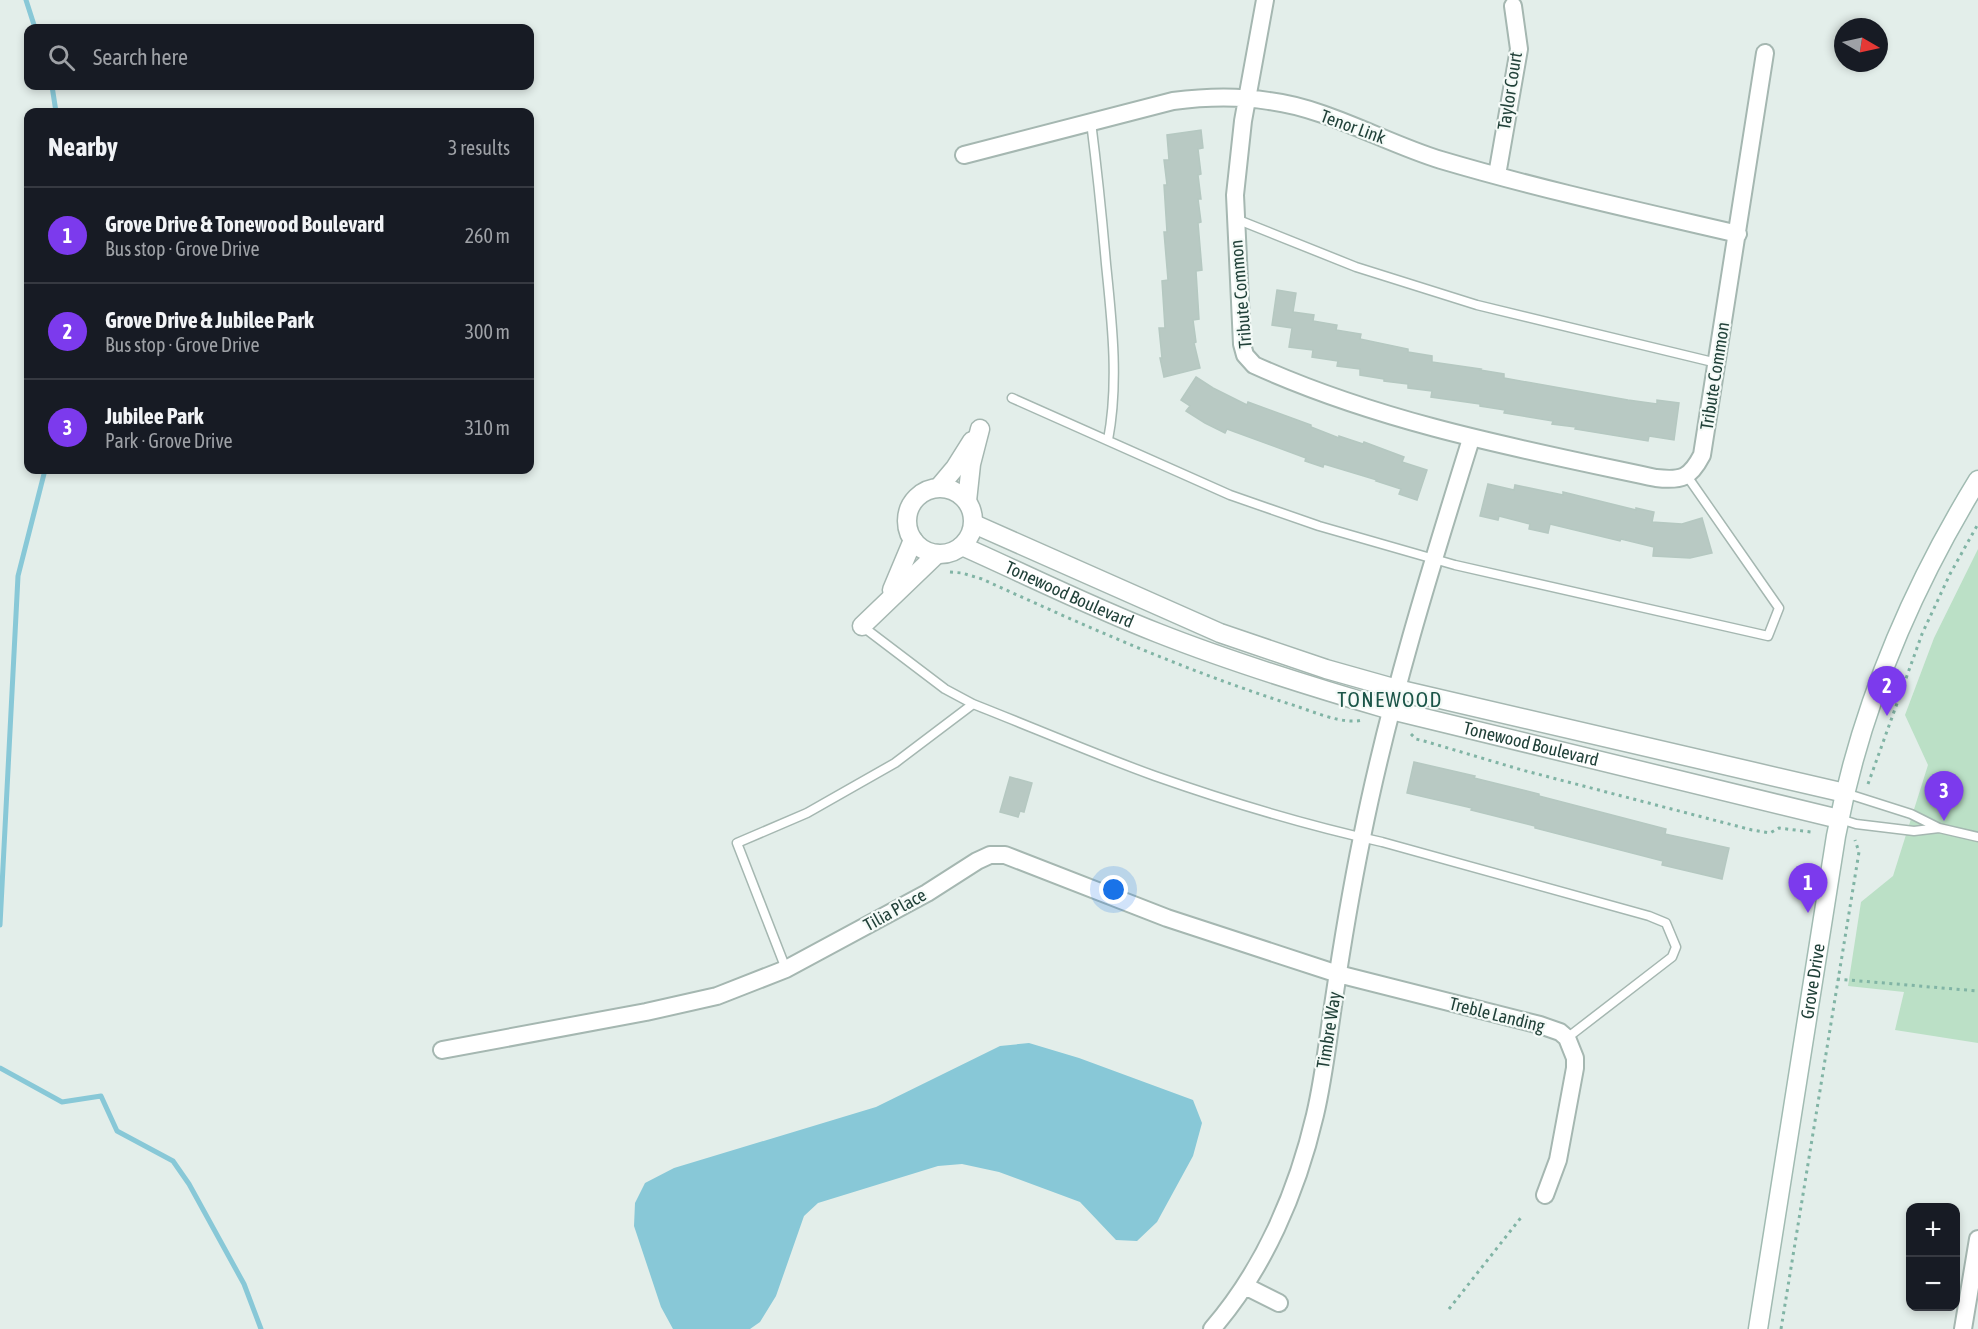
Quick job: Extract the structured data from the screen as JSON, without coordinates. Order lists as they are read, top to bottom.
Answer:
{
  "streets": {
    "street": [
      "Taylor Court",
      "Tenor Link",
      "Tribute Common",
      "Tonewood Boulevard",
      "Tilia Place",
      "Grove Drive",
      "Treble Landing",
      "Timbre Way"
    ]
  },
  "crossings": [
    ["Taylor Court", "Tenor Link"],
    ["Tenor Link", "Tribute Common"],
    ["Tonewood Boulevard", "Grove Drive"],
    ["Tonewood Boulevard", "Timbre Way"],
    ["Tilia Place", "Treble Landing"],
    ["Tilia Place", "Timbre Way"],
    ["Treble Landing", "Timbre Way"]
  ],
  "districts": ["TONEWOOD"],
  "north": "right",
  "page": {
    "search": "Search here",
    "heading": ["Nearby", "3 results"],
    "list": [
      {
        "mark": "1",
        "name": "Grove Drive & Tonewood Boulevard",
        "note": "Bus stop · Grove Drive",
        "value": "260 m"
      },
      {
        "mark": "2",
        "name": "Grove Drive & Jubilee Park",
        "note": "Bus stop · Grove Drive",
        "value": "300 m"
      },
      {
        "mark": "3",
        "name": "Jubilee Park",
        "note": "Park · Grove Drive",
        "value": "310 m"
      }
    ],
    "pins": ["2", "3", "1"],
    "map_buttons": ["+", "−"]
  }
}
